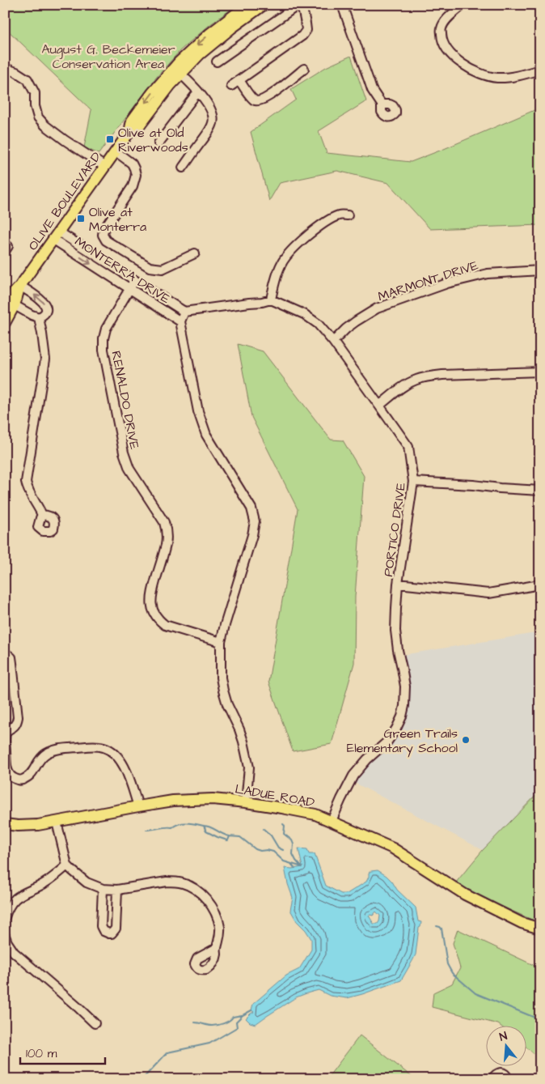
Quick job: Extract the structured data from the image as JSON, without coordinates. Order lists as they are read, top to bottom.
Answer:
{
  "streets": {
    "main road": ["OLIVE BOULEVARD", "LADUE ROAD"],
    "street": [
      "MONTERRA DRIVE",
      "MARMONT DRIVE",
      "RENALDO DRIVE",
      "PORTICO DRIVE"
    ]
  },
  "crossings": [
    ["OLIVE BOULEVARD", "MONTERRA DRIVE"],
    ["MONTERRA DRIVE", "RENALDO DRIVE"],
    ["MARMONT DRIVE", "PORTICO DRIVE"],
    ["PORTICO DRIVE", "LADUE ROAD"]
  ],
  "parks": ["August G. Beckemeier Conservation Area"],
  "places": {
    "transit": ["Olive at Old Riverwoods", "Olive at Monterra"],
    "other": ["Green Trails Elementary School"]
  },
  "scale_bar": "100 m",
  "north": "top"
}
